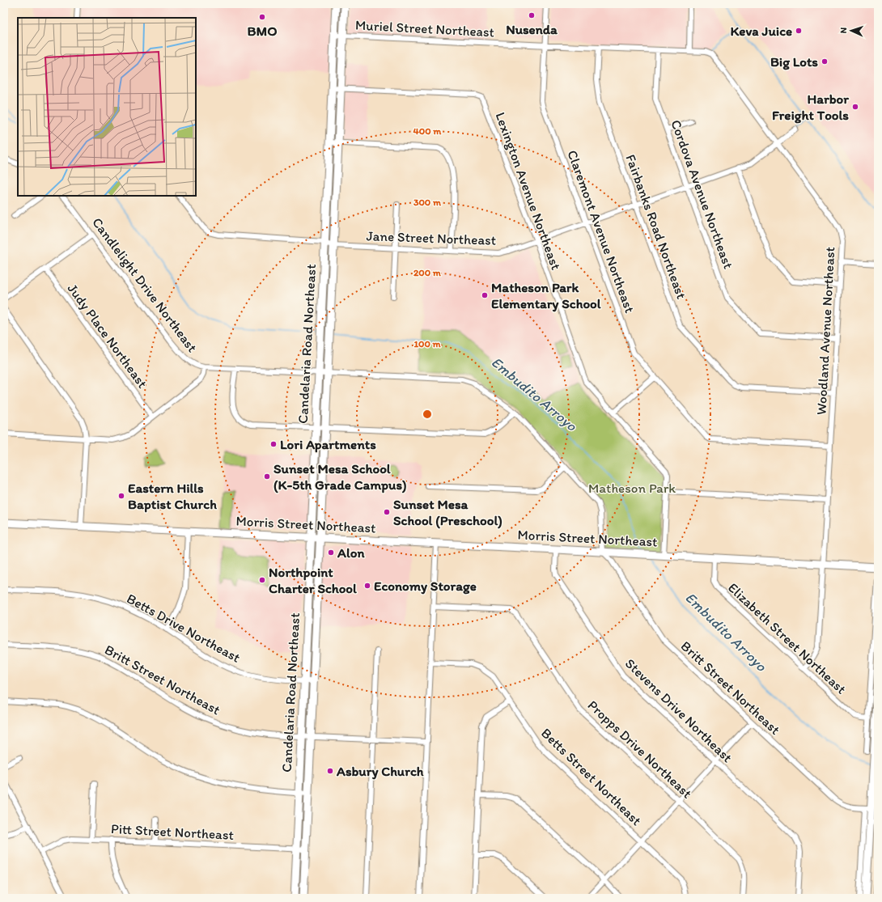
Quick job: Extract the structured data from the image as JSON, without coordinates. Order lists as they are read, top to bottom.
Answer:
{
  "streets": {
    "main road": ["Candelaria Road Northeast", "Morris Street Northeast"],
    "street": [
      "Muriel Street Northeast",
      "Lexington Avenue Northeast",
      "Cordova Avenue Northeast",
      "Fairbanks Road Northeast",
      "Claremont Avenue Northeast",
      "Jane Street Northeast",
      "Candlelight Drive Northeast",
      "Woodland Avenue Northeast",
      "Judy Place Northeast",
      "Betts Drive Northeast",
      "Elizabeth Street Northeast",
      "Britt Street Northeast",
      "Stevens Drive Northeast",
      "Propps Drive Northeast",
      "Betts Street Northeast",
      "Pitt Street Northeast"
    ]
  },
  "crossings": [
    ["Muriel Street Northeast", "Cordova Avenue Northeast"],
    ["Muriel Street Northeast", "Fairbanks Road Northeast"],
    ["Muriel Street Northeast", "Claremont Avenue Northeast"],
    ["Muriel Street Northeast", "Woodland Avenue Northeast"],
    ["Muriel Street Northeast", "Candelaria Road Northeast"],
    ["Lexington Avenue Northeast", "Jane Street Northeast"],
    ["Lexington Avenue Northeast", "Candelaria Road Northeast"],
    ["Lexington Avenue Northeast", "Morris Street Northeast"],
    ["Cordova Avenue Northeast", "Jane Street Northeast"],
    ["Cordova Avenue Northeast", "Woodland Avenue Northeast"],
    ["Fairbanks Road Northeast", "Jane Street Northeast"],
    ["Fairbanks Road Northeast", "Woodland Avenue Northeast"],
    ["Claremont Avenue Northeast", "Jane Street Northeast"],
    ["Claremont Avenue Northeast", "Woodland Avenue Northeast"],
    ["Jane Street Northeast", "Woodland Avenue Northeast"],
    ["Jane Street Northeast", "Candelaria Road Northeast"],
    ["Candlelight Drive Northeast", "Candelaria Road Northeast"],
    ["Candlelight Drive Northeast", "Morris Street Northeast"],
    ["Candlelight Drive Northeast", "Britt Street Northeast"],
    ["Woodland Avenue Northeast", "Morris Street Northeast"],
    ["Woodland Avenue Northeast", "Elizabeth Street Northeast"],
    ["Candelaria Road Northeast", "Morris Street Northeast"],
    ["Candelaria Road Northeast", "Betts Drive Northeast"],
    ["Candelaria Road Northeast", "Britt Street Northeast"],
    ["Candelaria Road Northeast", "Pitt Street Northeast"],
    ["Morris Street Northeast", "Elizabeth Street Northeast"],
    ["Morris Street Northeast", "Britt Street Northeast"],
    ["Morris Street Northeast", "Stevens Drive Northeast"]
  ],
  "water": ["Embudito Arroyo"],
  "parks": ["Matheson Park"],
  "places": [
    "Nusenda",
    "BMO",
    "Keva Juice",
    "Big Lots",
    "Harbor Freight Tools",
    "Matheson Park Elementary School",
    "Lori Apartments",
    "Sunset Mesa School (K-5th Grade Campus)",
    "Eastern Hills Baptist Church",
    "Sunset Mesa School (Preschool)",
    "Alon",
    "Northpoint Charter School",
    "Economy Storage",
    "Asbury Church"
  ],
  "north": "left",
  "rings": [
    "400 m",
    "300 m",
    "200 m",
    "100 m"
  ]
}
